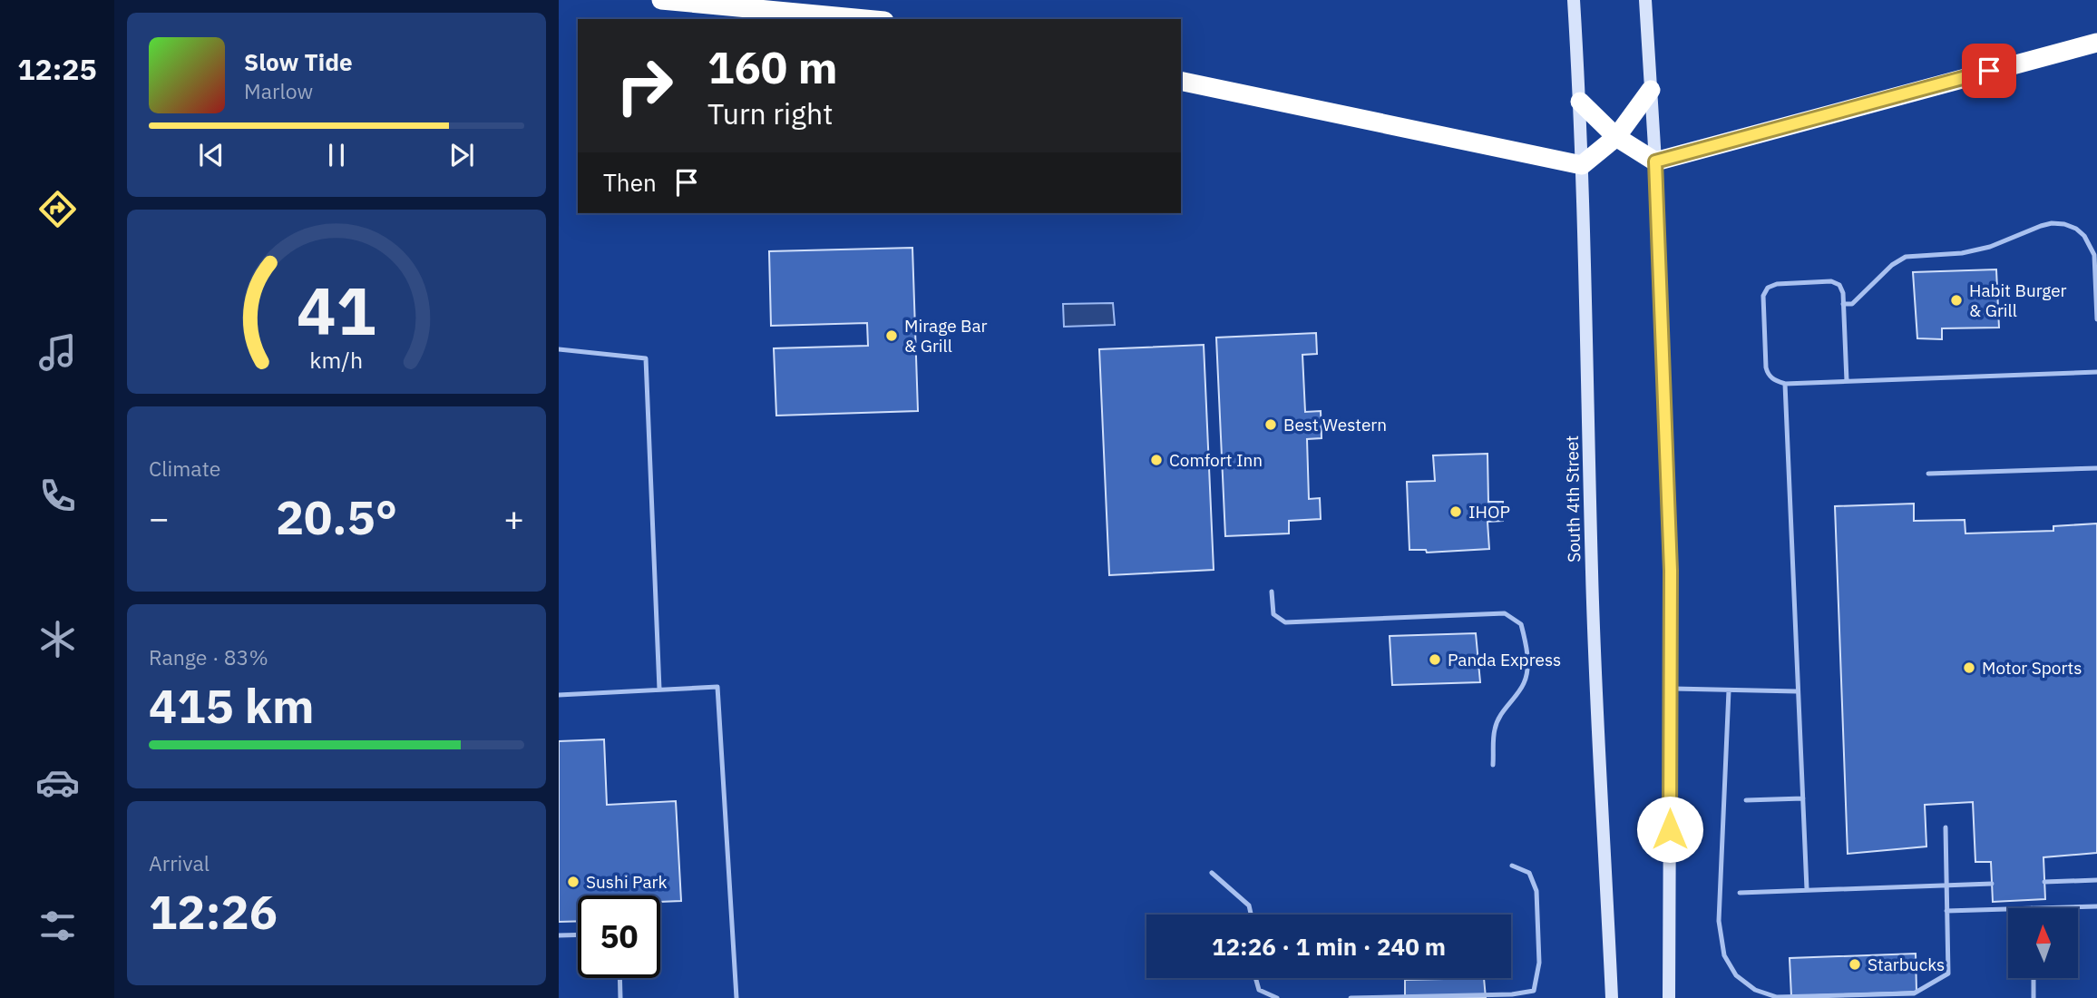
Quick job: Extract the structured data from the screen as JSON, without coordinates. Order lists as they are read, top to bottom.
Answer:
{
  "streets": {
    "main road": ["South 4th Street"]
  },
  "places": [
    "Habit Burger & Grill",
    "Mirage Bar & Grill",
    "Best Western",
    "Comfort Inn",
    "IHOP",
    "Panda Express",
    "Motor Sports",
    "Sushi Park",
    "Starbucks"
  ],
  "north": "top",
  "page": {
    "tabs": "12:25",
    "turn": ["160 m", "Turn right"],
    "song": ["Slow Tide", "Marlow"],
    "then": "Then",
    "tile": [
      "Climate",
      ["Range · 83%", "415 km"],
      ["Arrival", "12:26"]
    ],
    "heat": ["−", "20.5°", "+"],
    "limit": "50",
    "trip": "12:26 · 1 min · 240 m",
    "gauge": ["41", "km/h"]
  }
}
